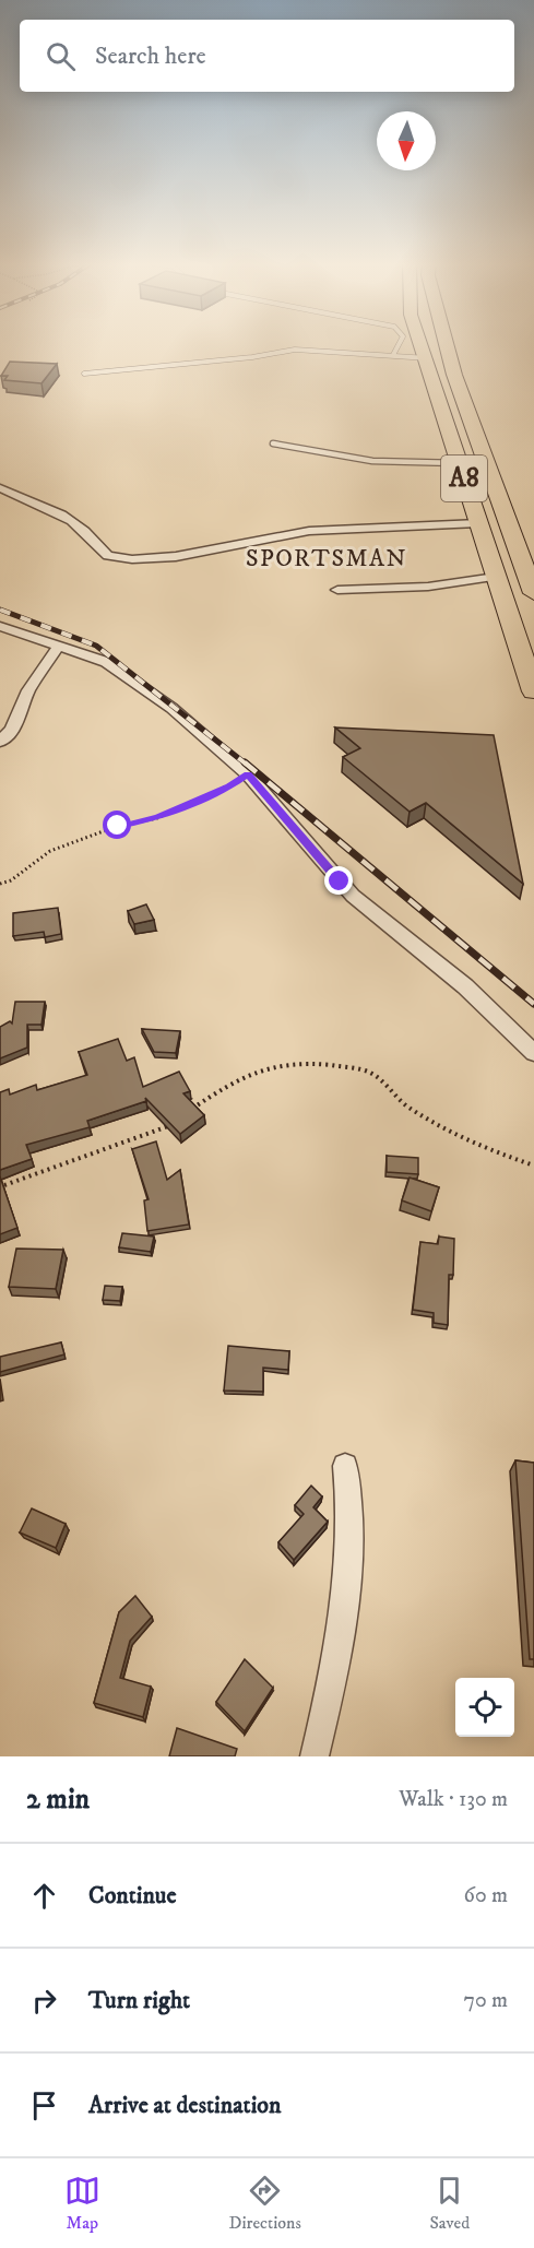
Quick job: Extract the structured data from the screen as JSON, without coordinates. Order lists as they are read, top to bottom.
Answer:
{
  "streets": {
    "highway": ["A8"]
  },
  "districts": ["SPORTSMAN"],
  "north": "bottom",
  "page": {
    "search": "Search here",
    "heading": ["2 min", "Walk · 130 m"],
    "list": [
      ["Continue", "60 m"],
      ["Turn right", "70 m"],
      "Arrive at destination"
    ],
    "nav": ["Map", "Directions", "Saved"]
  }
}
